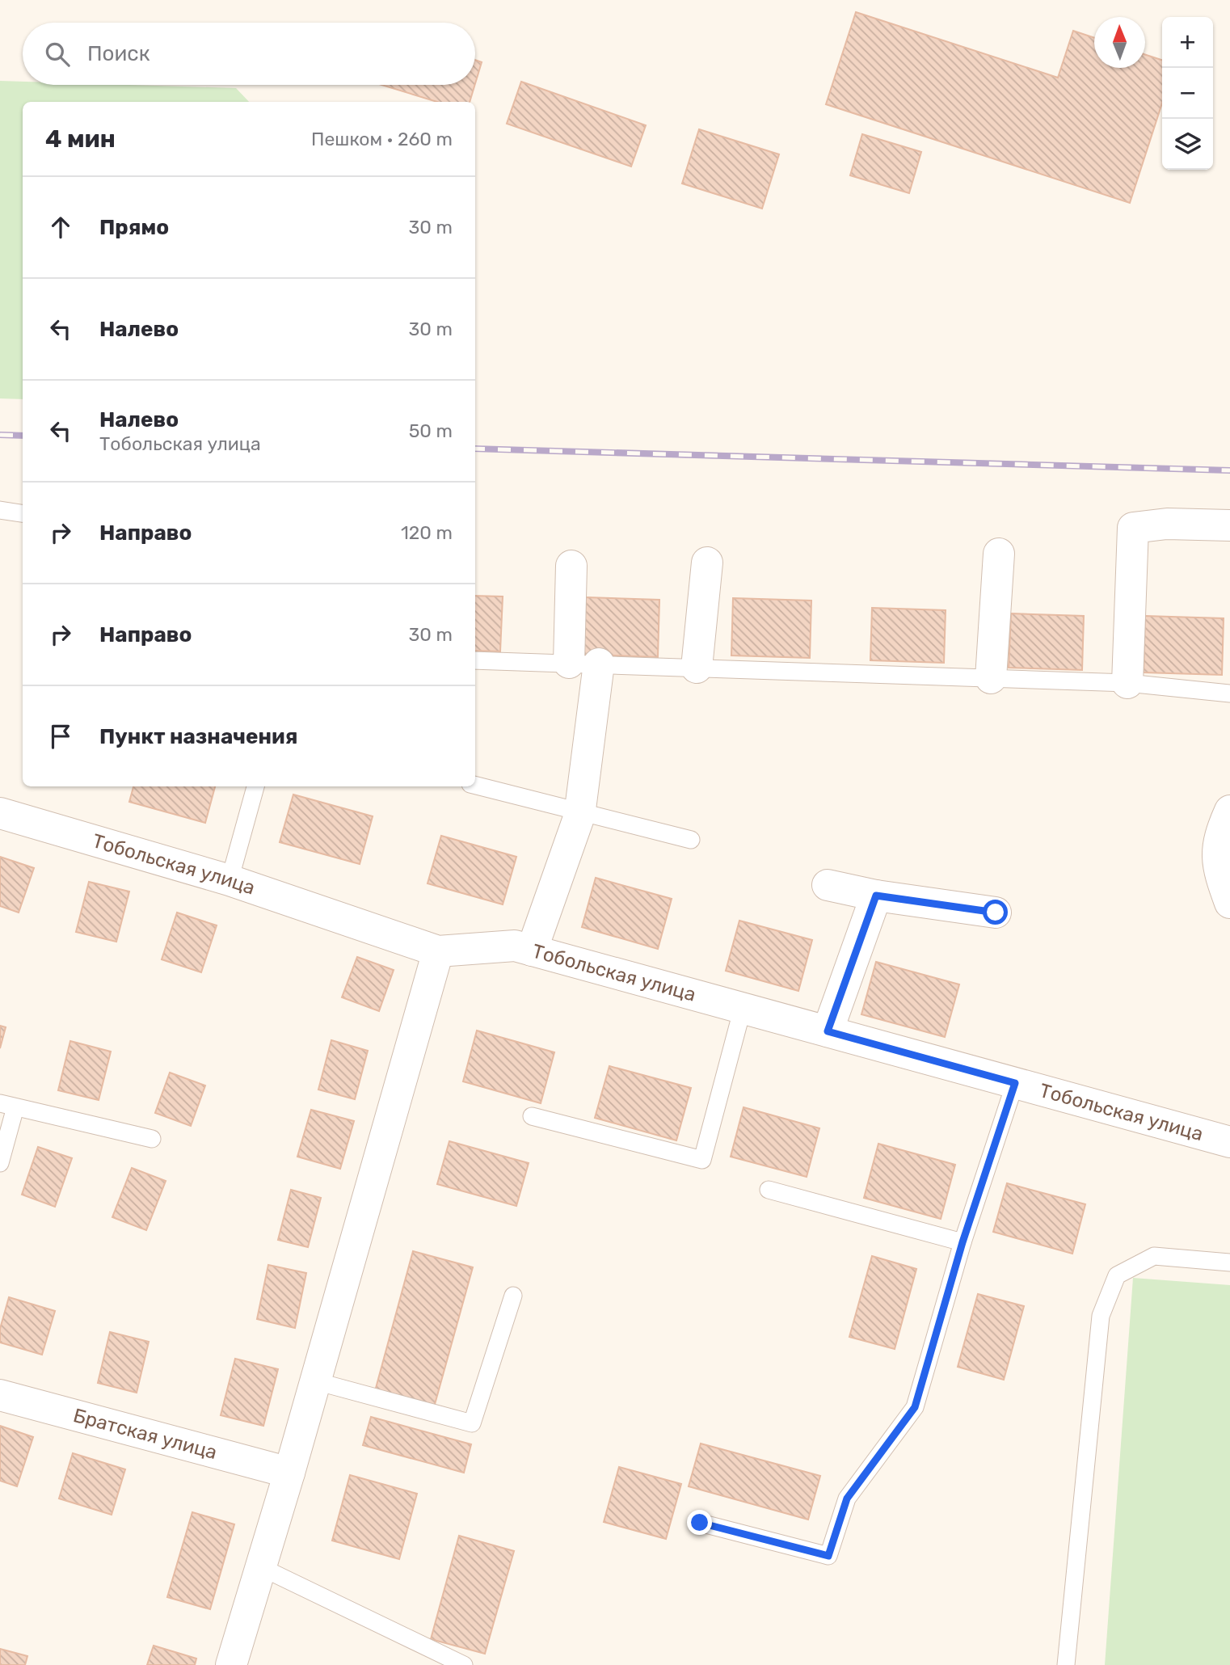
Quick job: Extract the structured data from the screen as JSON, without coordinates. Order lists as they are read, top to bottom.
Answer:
{
  "streets": {
    "street": ["Тобольская улица", "Братская улица"]
  },
  "north": "top",
  "page": {
    "map_buttons": ["+", "−"],
    "search": "Поиск",
    "heading": ["4 мин", "Пешком · 260 m"],
    "list": [
      ["Прямо", "30 m"],
      ["Налево", "30 m"],
      ["Налево", "Тобольская улица", "50 m"],
      ["Направо", "120 m"],
      ["Направо", "30 m"],
      "Пункт назначения"
    ]
  }
}
